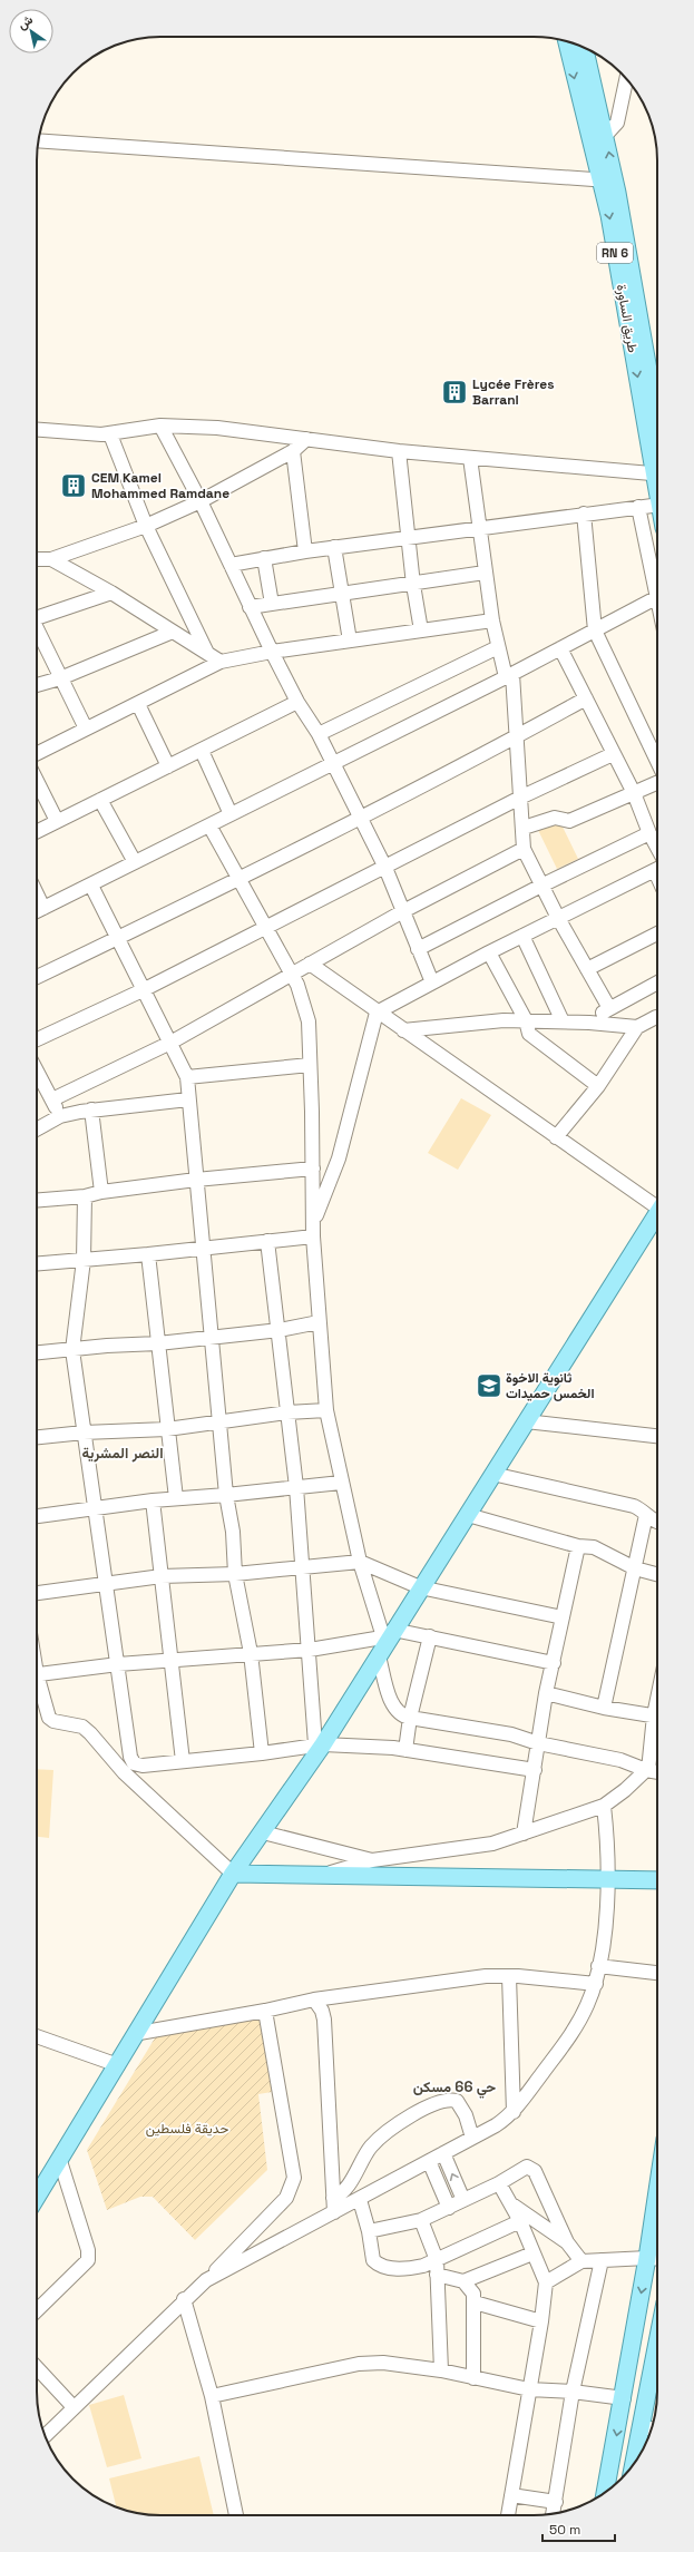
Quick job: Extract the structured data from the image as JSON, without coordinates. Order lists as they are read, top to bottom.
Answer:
{
  "streets": {
    "main road": ["RN 6", "طريق الساورة"]
  },
  "districts": ["النصر المشرية", "حي 66 مسكن"],
  "parks": ["حديقة فلسطين"],
  "places": {
    "building": ["Lycée Frères Barrani", "CEM Kamel Mohammed Ramdane"],
    "school or university": ["ثانوية الاخوة الخمس حميدات"]
  },
  "scale_bar": "50 m",
  "north": "top left"
}
